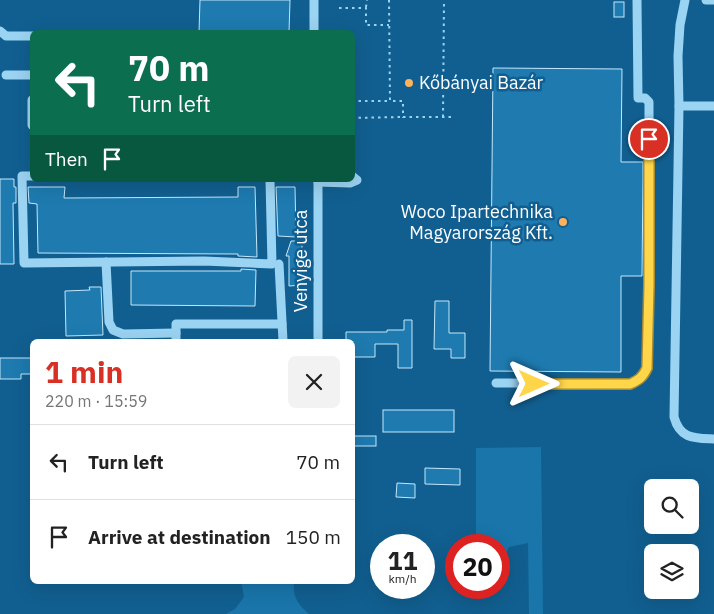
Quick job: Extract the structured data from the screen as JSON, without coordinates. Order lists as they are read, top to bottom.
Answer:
{
  "streets": {
    "street": ["Venyige utca"]
  },
  "places": ["Kőbányai Bazár", "Woco Ipartechnika Magyarország Kft."],
  "page": {
    "turn": ["70 m", "Turn left"],
    "then": "Then",
    "heading": ["1 min", "220 m · 15:59"],
    "list": [
      {
        "name": "Turn left",
        "value": "70 m"
      },
      {
        "name": "Arrive at destination",
        "value": "150 m"
      }
    ],
    "speed": "11 km/h",
    "limit": "20"
  }
}
